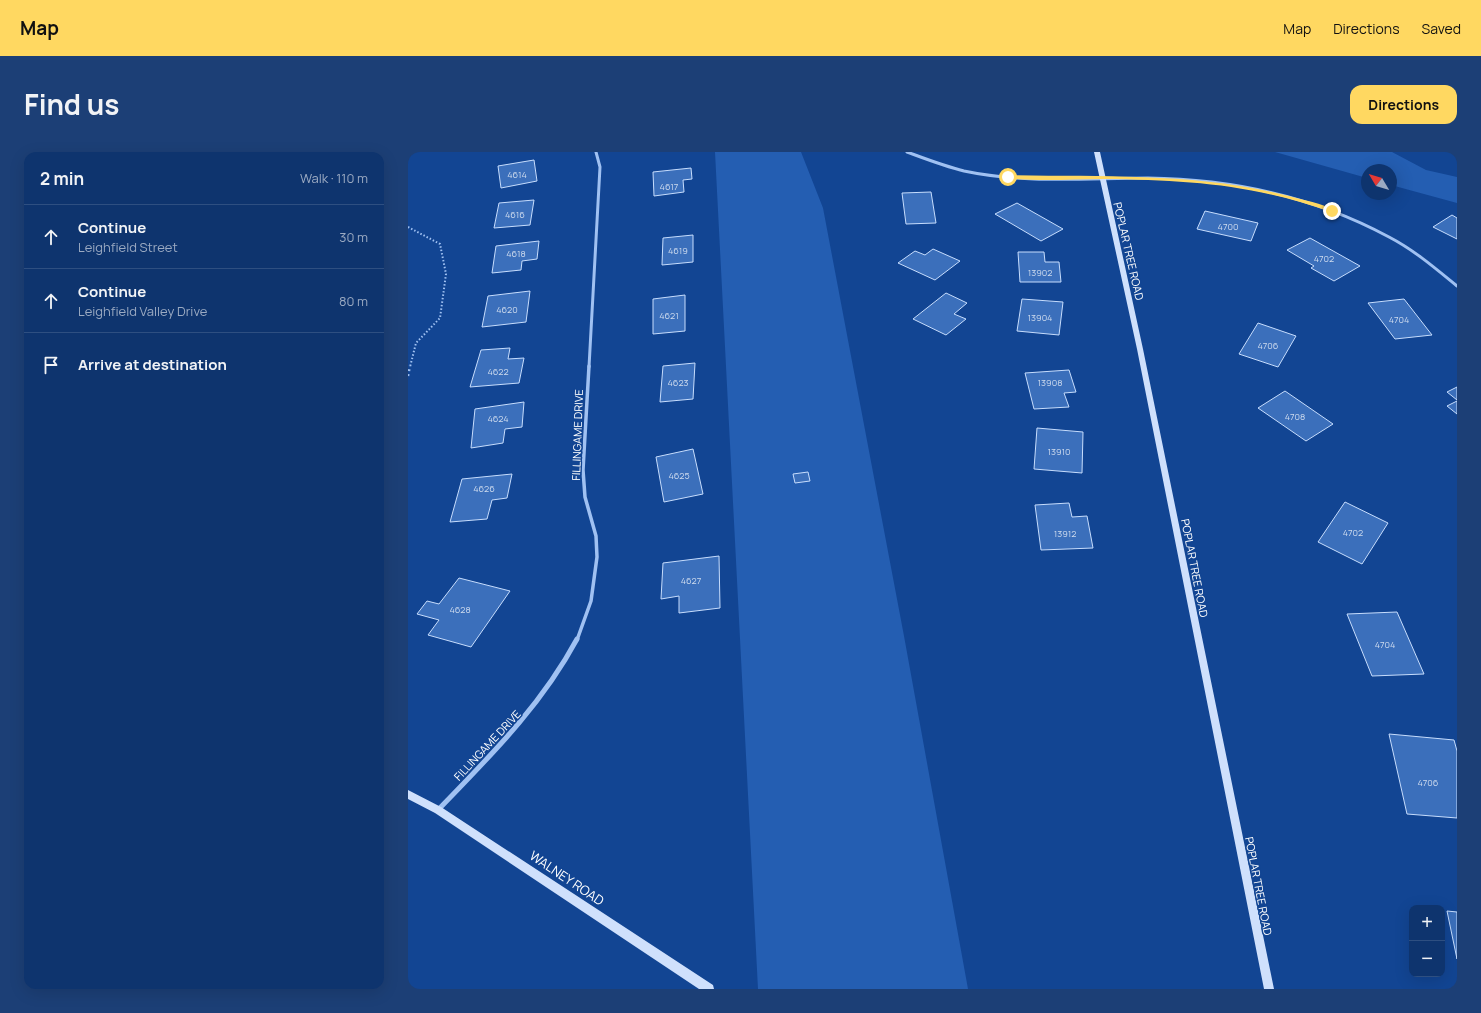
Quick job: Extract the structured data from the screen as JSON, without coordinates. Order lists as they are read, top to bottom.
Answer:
{
  "streets": {
    "main road": ["POPLAR TREE ROAD", "WALNEY ROAD"],
    "street": ["FILLINGAME DRIVE"]
  },
  "crossings": [
    ["FILLINGAME DRIVE", "WALNEY ROAD"]
  ],
  "house_numbers": [
    "4614",
    "4617",
    "4616",
    "4700",
    "4619",
    "4618",
    "4702",
    "13902",
    "4620",
    "4621",
    "13904",
    "4704",
    "4706",
    "4622",
    "4623",
    "13908",
    "4708",
    "4624",
    "13910",
    "4625",
    "4626",
    "4702",
    "13912",
    "4627",
    "4628",
    "4704",
    "4706"
  ],
  "north": "top left",
  "page": {
    "header": "Map",
    "nav": ["Map", "Directions", "Saved"],
    "title": "Find us",
    "buttons": "Directions",
    "heading": ["2 min", "Walk · 110 m"],
    "list": [
      ["Continue", "Leighfield Street", "30 m"],
      ["Continue", "Leighfield Valley Drive", "80 m"],
      "Arrive at destination"
    ],
    "map_buttons": ["+", "−"]
  }
}
